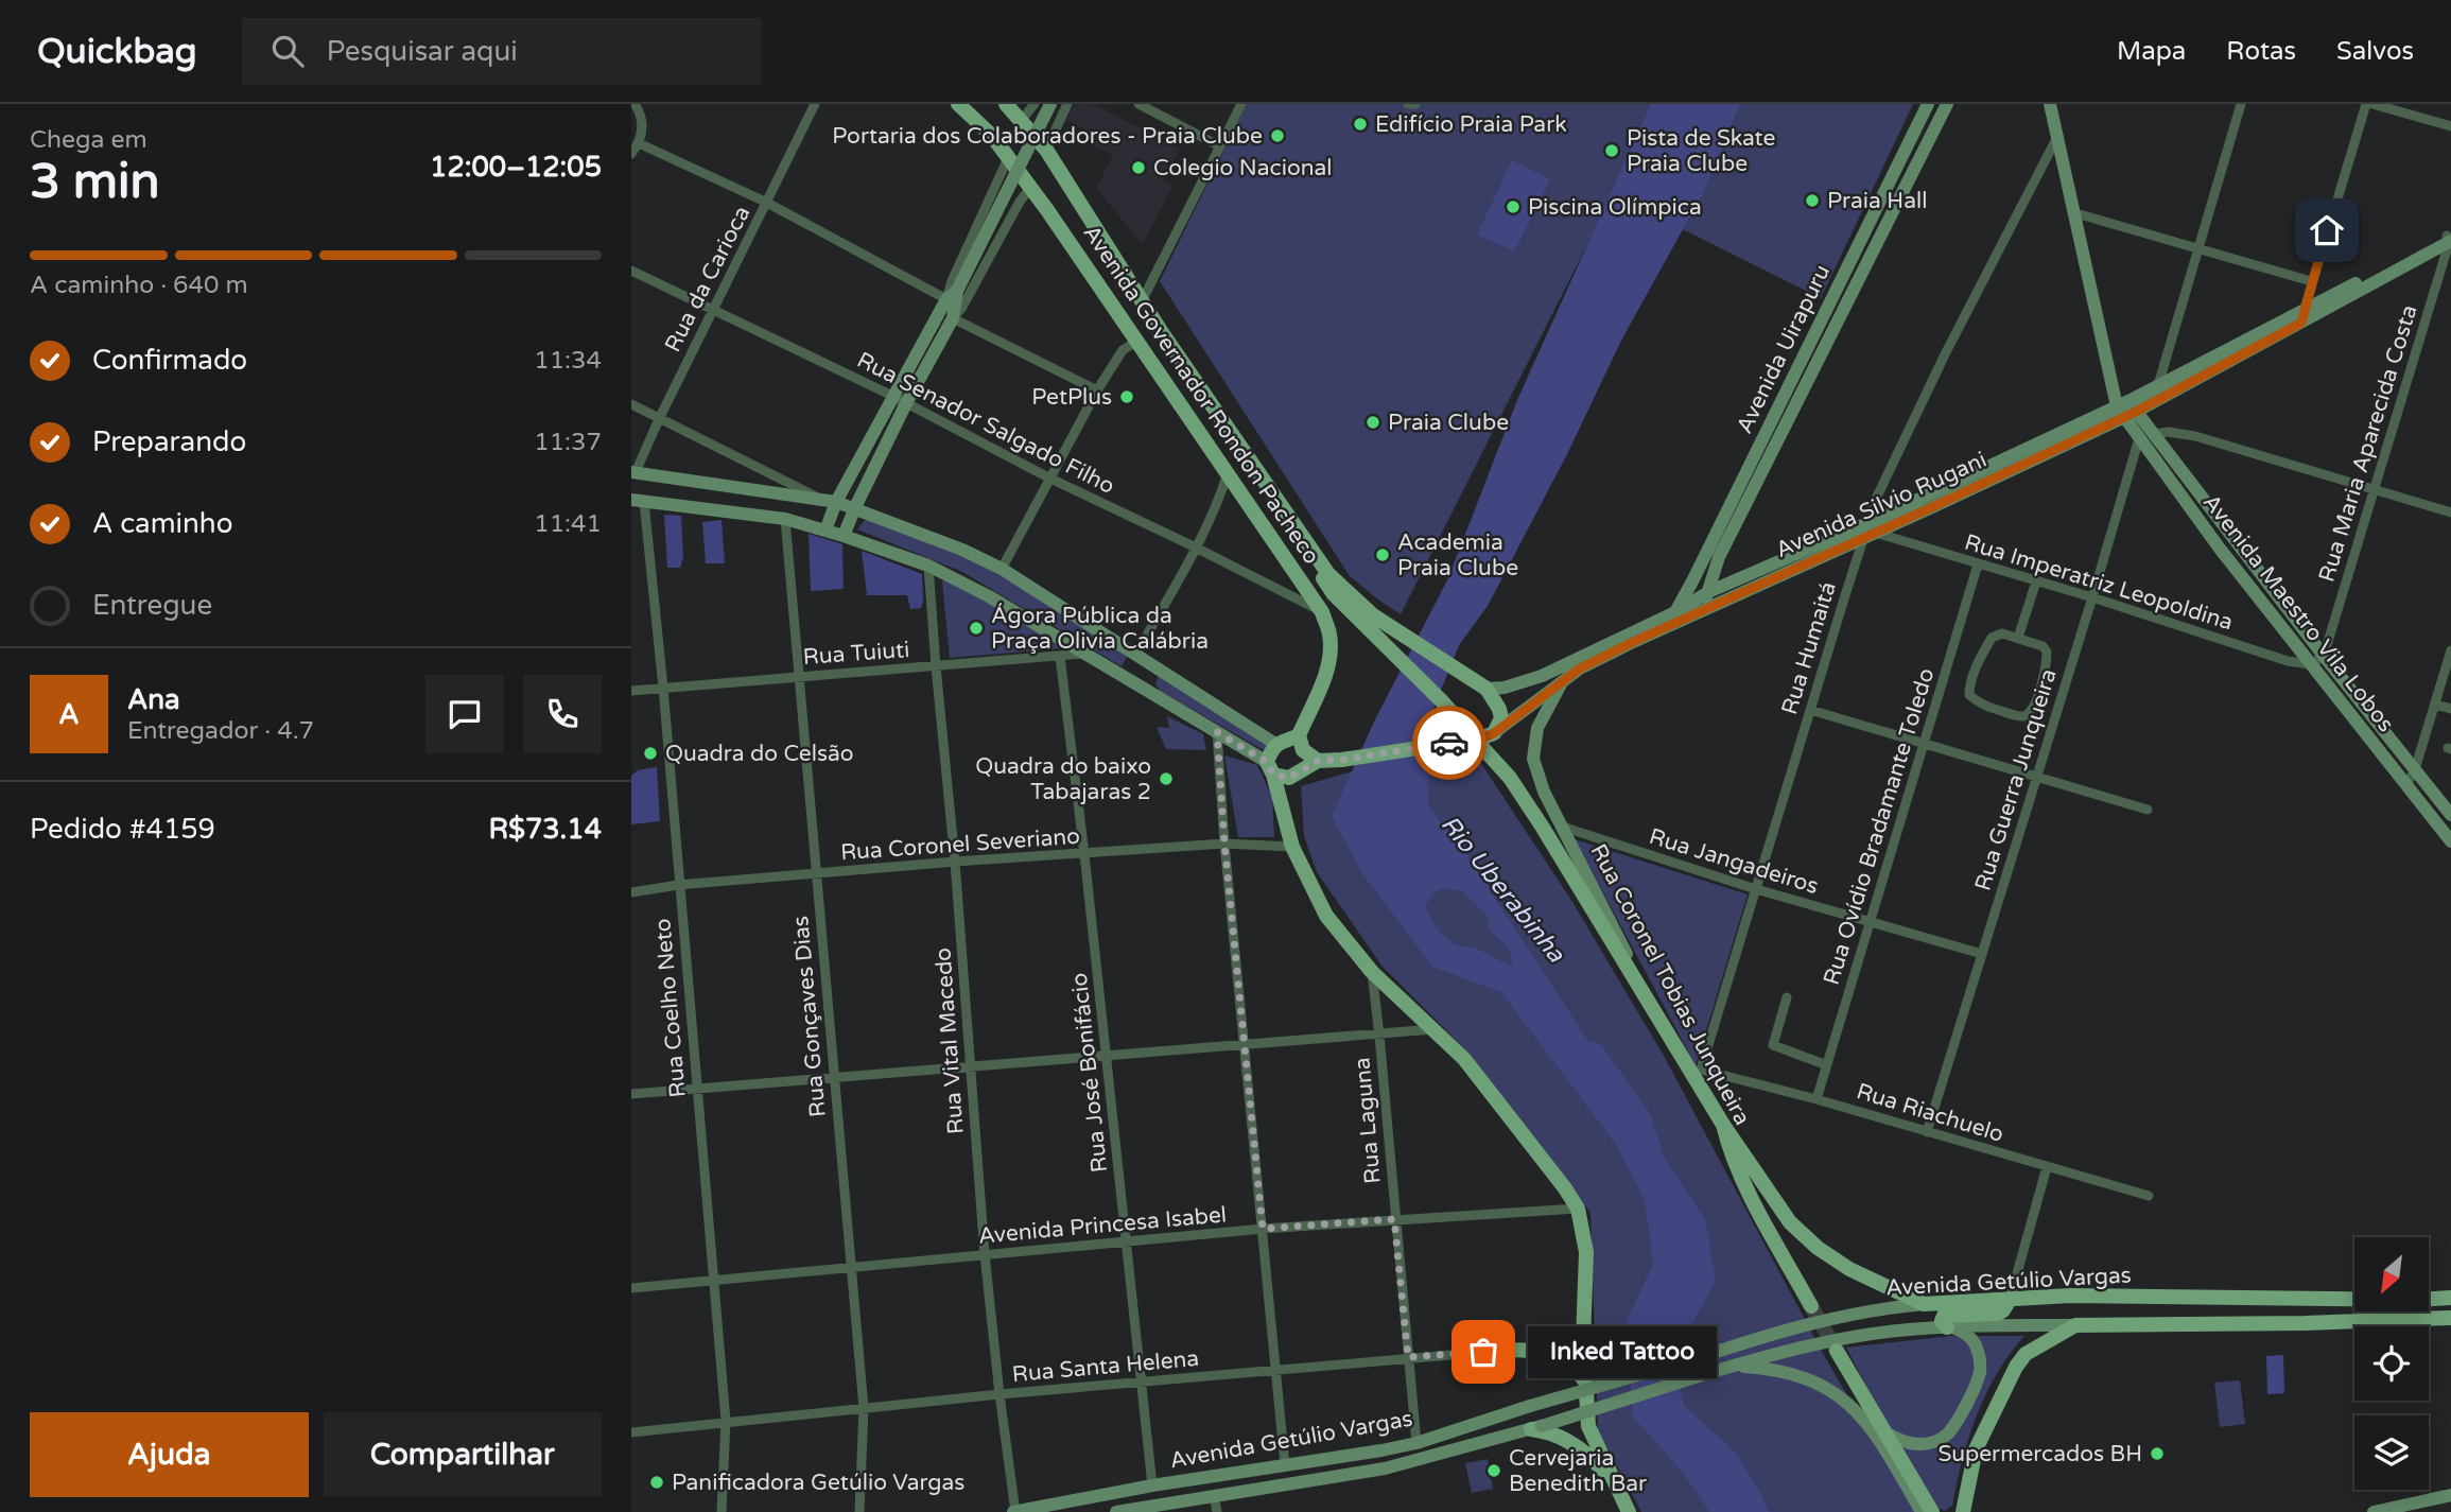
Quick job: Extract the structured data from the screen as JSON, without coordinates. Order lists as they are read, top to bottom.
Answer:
{
  "streets": {
    "main road": [
      "Avenida Governador Rondon Pacheco",
      "Avenida Silvio Rugani",
      "Rua Coronel Tobias Junqueira",
      "Avenida Getúlio Vargas"
    ],
    "street": [
      "Rua da Carioca",
      "Avenida Uirapuru",
      "Rua Senador Salgado Filho",
      "Rua Maria Aparecida Costa",
      "Rua Imperatriz Leopoldina",
      "Avenida Maestro Vila Lobos",
      "Rua Humaitá",
      "Rua Tuiuti",
      "Rua Guerra Junqueira",
      "Rua Ovídio Bradamante Toledo",
      "Rua Coronel Severiano",
      "Rua Jangadeiros",
      "Rua Coelho Neto",
      "Rua Gonçaves Dias",
      "Rua Vital Macedo",
      "Rua José Bonifácio",
      "Rua Riachuelo",
      "Rua Laguna",
      "Avenida Princesa Isabel",
      "Rua Santa Helena"
    ]
  },
  "crossings": [
    ["Rua da Carioca", "Rua Senador Salgado Filho"],
    ["Avenida Uirapuru", "Avenida Silvio Rugani"],
    ["Avenida Governador Rondon Pacheco", "Rua Senador Salgado Filho"],
    ["Avenida Governador Rondon Pacheco", "Avenida Silvio Rugani"],
    ["Rua Maria Aparecida Costa", "Avenida Silvio Rugani"],
    ["Avenida Silvio Rugani", "Rua Imperatriz Leopoldina"],
    ["Avenida Silvio Rugani", "Avenida Maestro Vila Lobos"],
    ["Avenida Silvio Rugani", "Rua Humaitá"],
    ["Avenida Silvio Rugani", "Rua Coronel Tobias Junqueira"],
    ["Rua Imperatriz Leopoldina", "Avenida Maestro Vila Lobos"],
    ["Rua Imperatriz Leopoldina", "Rua Humaitá"],
    ["Rua Imperatriz Leopoldina", "Rua Guerra Junqueira"],
    ["Rua Imperatriz Leopoldina", "Rua Ovídio Bradamante Toledo"],
    ["Avenida Maestro Vila Lobos", "Rua Guerra Junqueira"],
    ["Rua Humaitá", "Rua Jangadeiros"],
    ["Rua Humaitá", "Rua Coronel Tobias Junqueira"],
    ["Rua Humaitá", "Rua Riachuelo"],
    ["Rua Tuiuti", "Rua Coelho Neto"],
    ["Rua Tuiuti", "Rua Gonçaves Dias"],
    ["Rua Tuiuti", "Rua Vital Macedo"],
    ["Rua Tuiuti", "Rua José Bonifácio"],
    ["Rua Guerra Junqueira", "Rua Jangadeiros"],
    ["Rua Guerra Junqueira", "Rua Riachuelo"],
    ["Rua Ovídio Bradamante Toledo", "Rua Jangadeiros"],
    ["Rua Ovídio Bradamante Toledo", "Rua Riachuelo"],
    ["Rua Coronel Severiano", "Rua Coelho Neto"],
    ["Rua Coronel Severiano", "Rua Gonçaves Dias"],
    ["Rua Coronel Severiano", "Rua Vital Macedo"],
    ["Rua Coronel Severiano", "Rua José Bonifácio"],
    ["Rua Jangadeiros", "Rua Coronel Tobias Junqueira"],
    ["Rua Coronel Tobias Junqueira", "Rua Riachuelo"],
    ["Rua Coelho Neto", "Avenida Princesa Isabel"],
    ["Rua Coelho Neto", "Rua Santa Helena"],
    ["Rua Gonçaves Dias", "Avenida Princesa Isabel"],
    ["Rua Gonçaves Dias", "Rua Santa Helena"],
    ["Rua Vital Macedo", "Avenida Princesa Isabel"],
    ["Rua Vital Macedo", "Avenida Getúlio Vargas"],
    ["Rua Vital Macedo", "Rua Santa Helena"],
    ["Rua José Bonifácio", "Avenida Princesa Isabel"],
    ["Rua José Bonifácio", "Avenida Getúlio Vargas"],
    ["Rua José Bonifácio", "Rua Santa Helena"],
    ["Rua Laguna", "Avenida Princesa Isabel"],
    ["Rua Laguna", "Avenida Getúlio Vargas"],
    ["Rua Laguna", "Rua Santa Helena"]
  ],
  "water": ["Rio Uberabinha"],
  "places": [
    "Edifício Praia Park",
    "Portaria dos Colaboradores - Praia Clube",
    "Pista de Skate Praia Clube",
    "Colegio Nacional",
    "Praia Hall",
    "Piscina Olímpica",
    "PetPlus",
    "Praia Clube",
    "Academia Praia Clube",
    "Ágora Pública da Praça Olivia Calábria",
    "Quadra do Celsão",
    "Quadra do baixo Tabajaras 2",
    "Inked Tattoo",
    "Supermercados BH",
    "Cervejaria Benedith Bar",
    "Panificadora Getúlio Vargas"
  ],
  "north": "bottom left",
  "page": {
    "header": "Quickbag",
    "search": "Pesquisar aqui",
    "nav": ["Mapa", "Rotas", "Salvos"],
    "heading": ["3 min", "Chega em", "12:00–12:05"],
    "panel": [
      "Ana",
      "Entregador · 4.7",
      "Pedido #4159",
      "R$73.14"
    ],
    "bar": "A caminho · 640 m",
    "list": [
      ["Confirmado", "11:34"],
      ["Preparando", "11:37"],
      ["A caminho", "11:41"],
      "Entregue"
    ],
    "round": "A",
    "bubble": "Inked Tattoo",
    "buttons": ["Ajuda", "Compartilhar"]
  }
}
